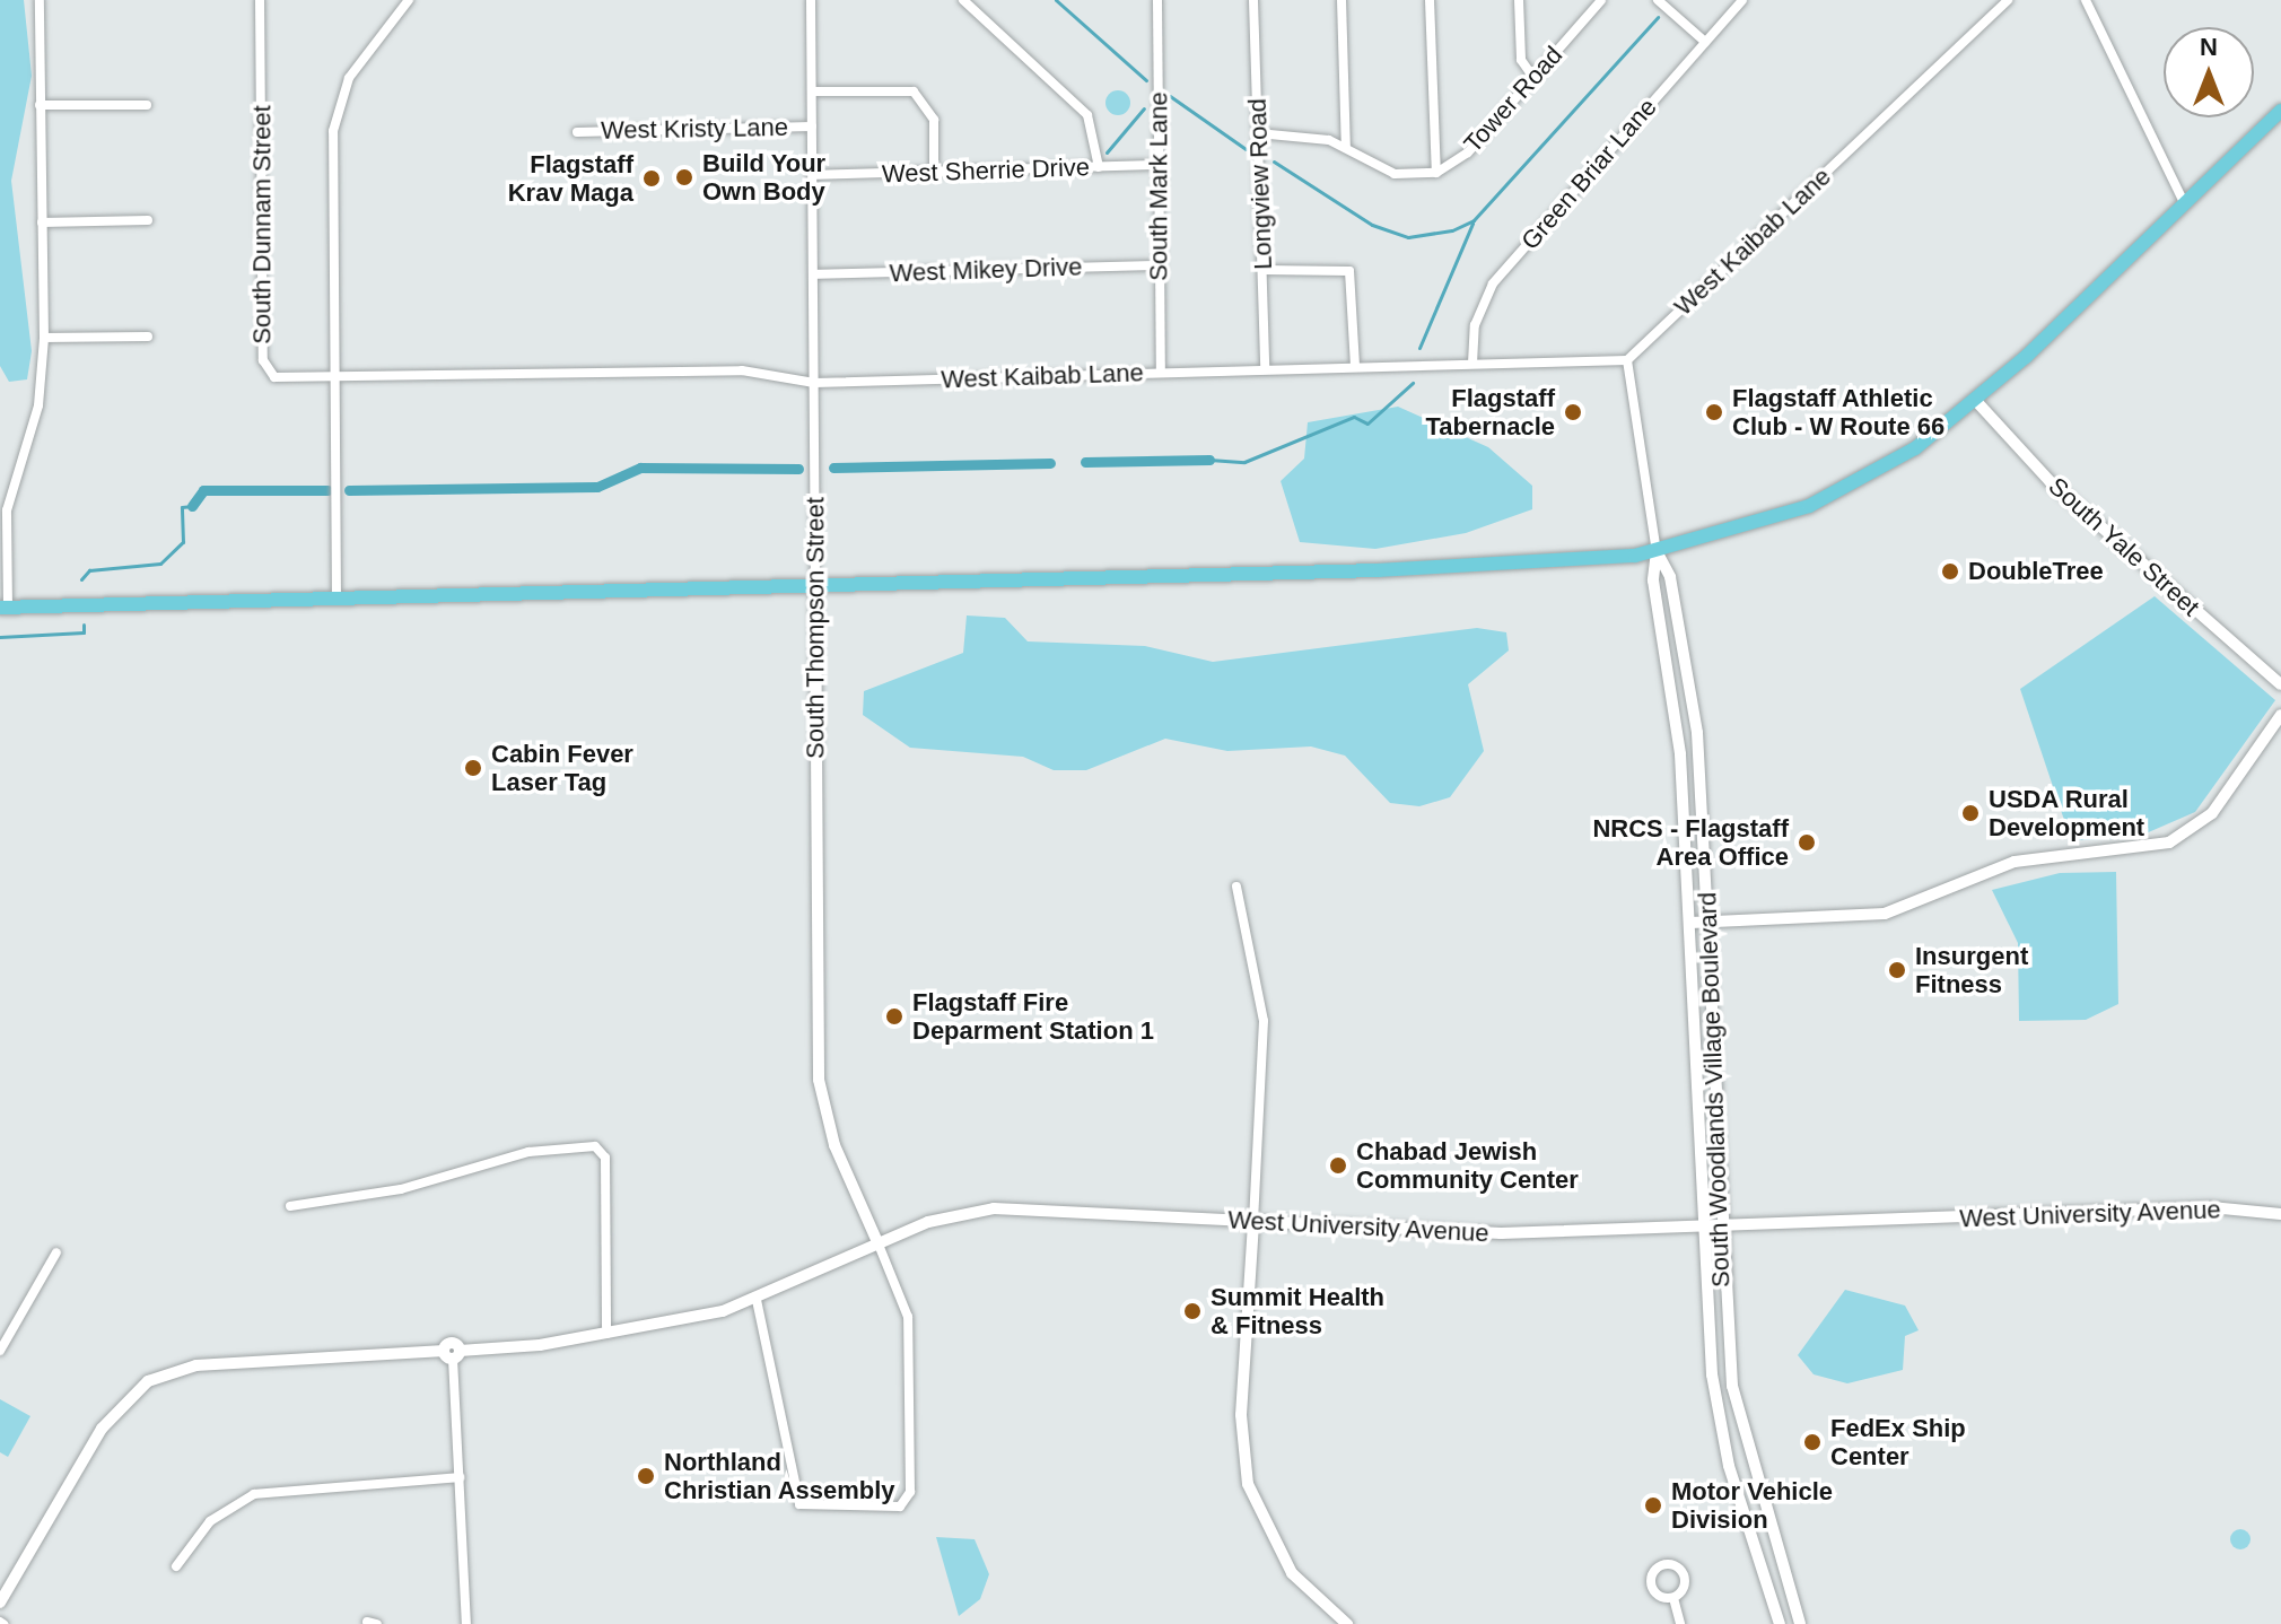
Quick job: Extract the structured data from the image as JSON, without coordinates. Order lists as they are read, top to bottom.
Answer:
{
  "streets": {
    "street": [
      "Tower Road",
      "West Kristy Lane",
      "West Sherrie Drive",
      "Green Briar Lane",
      "Longview Road",
      "South Mark Lane",
      "South Dunnam Street",
      "West Kaibab Lane",
      "West Mikey Drive",
      "South Yale Street",
      "South Thompson Street",
      "South Woodlands Village Boulevard",
      "West University Avenue"
    ]
  },
  "crossings": [
    ["West Kristy Lane", "South Thompson Street"],
    ["West Sherrie Drive", "South Mark Lane"],
    ["West Sherrie Drive", "South Thompson Street"],
    ["Green Briar Lane", "West Kaibab Lane"],
    ["Longview Road", "West Kaibab Lane"],
    ["South Mark Lane", "West Kaibab Lane"],
    ["South Mark Lane", "West Mikey Drive"],
    ["South Dunnam Street", "West Kaibab Lane"],
    ["West Kaibab Lane", "South Thompson Street"],
    ["West Kaibab Lane", "South Woodlands Village Boulevard"],
    ["West Mikey Drive", "South Thompson Street"],
    ["South Thompson Street", "West University Avenue"],
    ["South Woodlands Village Boulevard", "West University Avenue"]
  ],
  "places": [
    "Build Your Own Body",
    "Flagstaff Krav Maga",
    "Flagstaff Tabernacle",
    "Flagstaff Athletic Club - W Route 66",
    "DoubleTree",
    "Cabin Fever Laser Tag",
    "USDA Rural Development",
    "NRCS - Flagstaff Area Office",
    "Insurgent Fitness",
    "Flagstaff Fire Deparment Station 1",
    "Chabad Jewish Community Center",
    "Summit Health & Fitness",
    "FedEx Ship Center",
    "Northland Christian Assembly",
    "Motor Vehicle Division"
  ],
  "north": "top"
}
